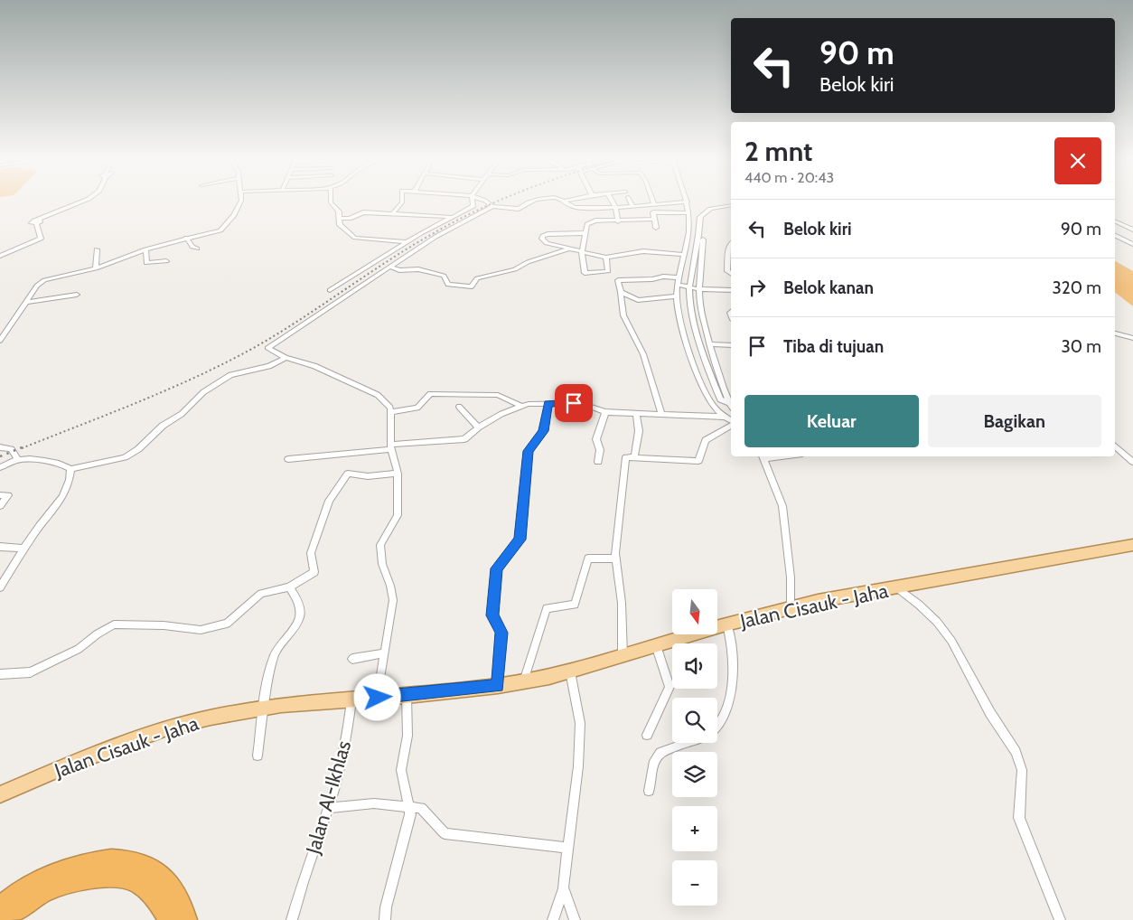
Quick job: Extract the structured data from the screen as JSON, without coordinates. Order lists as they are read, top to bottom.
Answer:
{
  "streets": {
    "main road": ["Jalan Cisauk - Jaha"],
    "street": ["Jalan Al-Ikhlas"]
  },
  "crossings": [
    ["Jalan Cisauk - Jaha", "Jalan Al-Ikhlas"]
  ],
  "north": "bottom",
  "page": {
    "turn": ["90 m", "Belok kiri"],
    "heading": ["2 mnt", "440 m · 20:43"],
    "list": [
      {
        "name": "Belok kiri",
        "value": "90 m"
      },
      {
        "name": "Belok kanan",
        "value": "320 m"
      },
      {
        "name": "Tiba di tujuan",
        "value": "30 m"
      }
    ],
    "buttons": ["Keluar", "Bagikan"],
    "map_buttons": ["+", "−"]
  }
}
